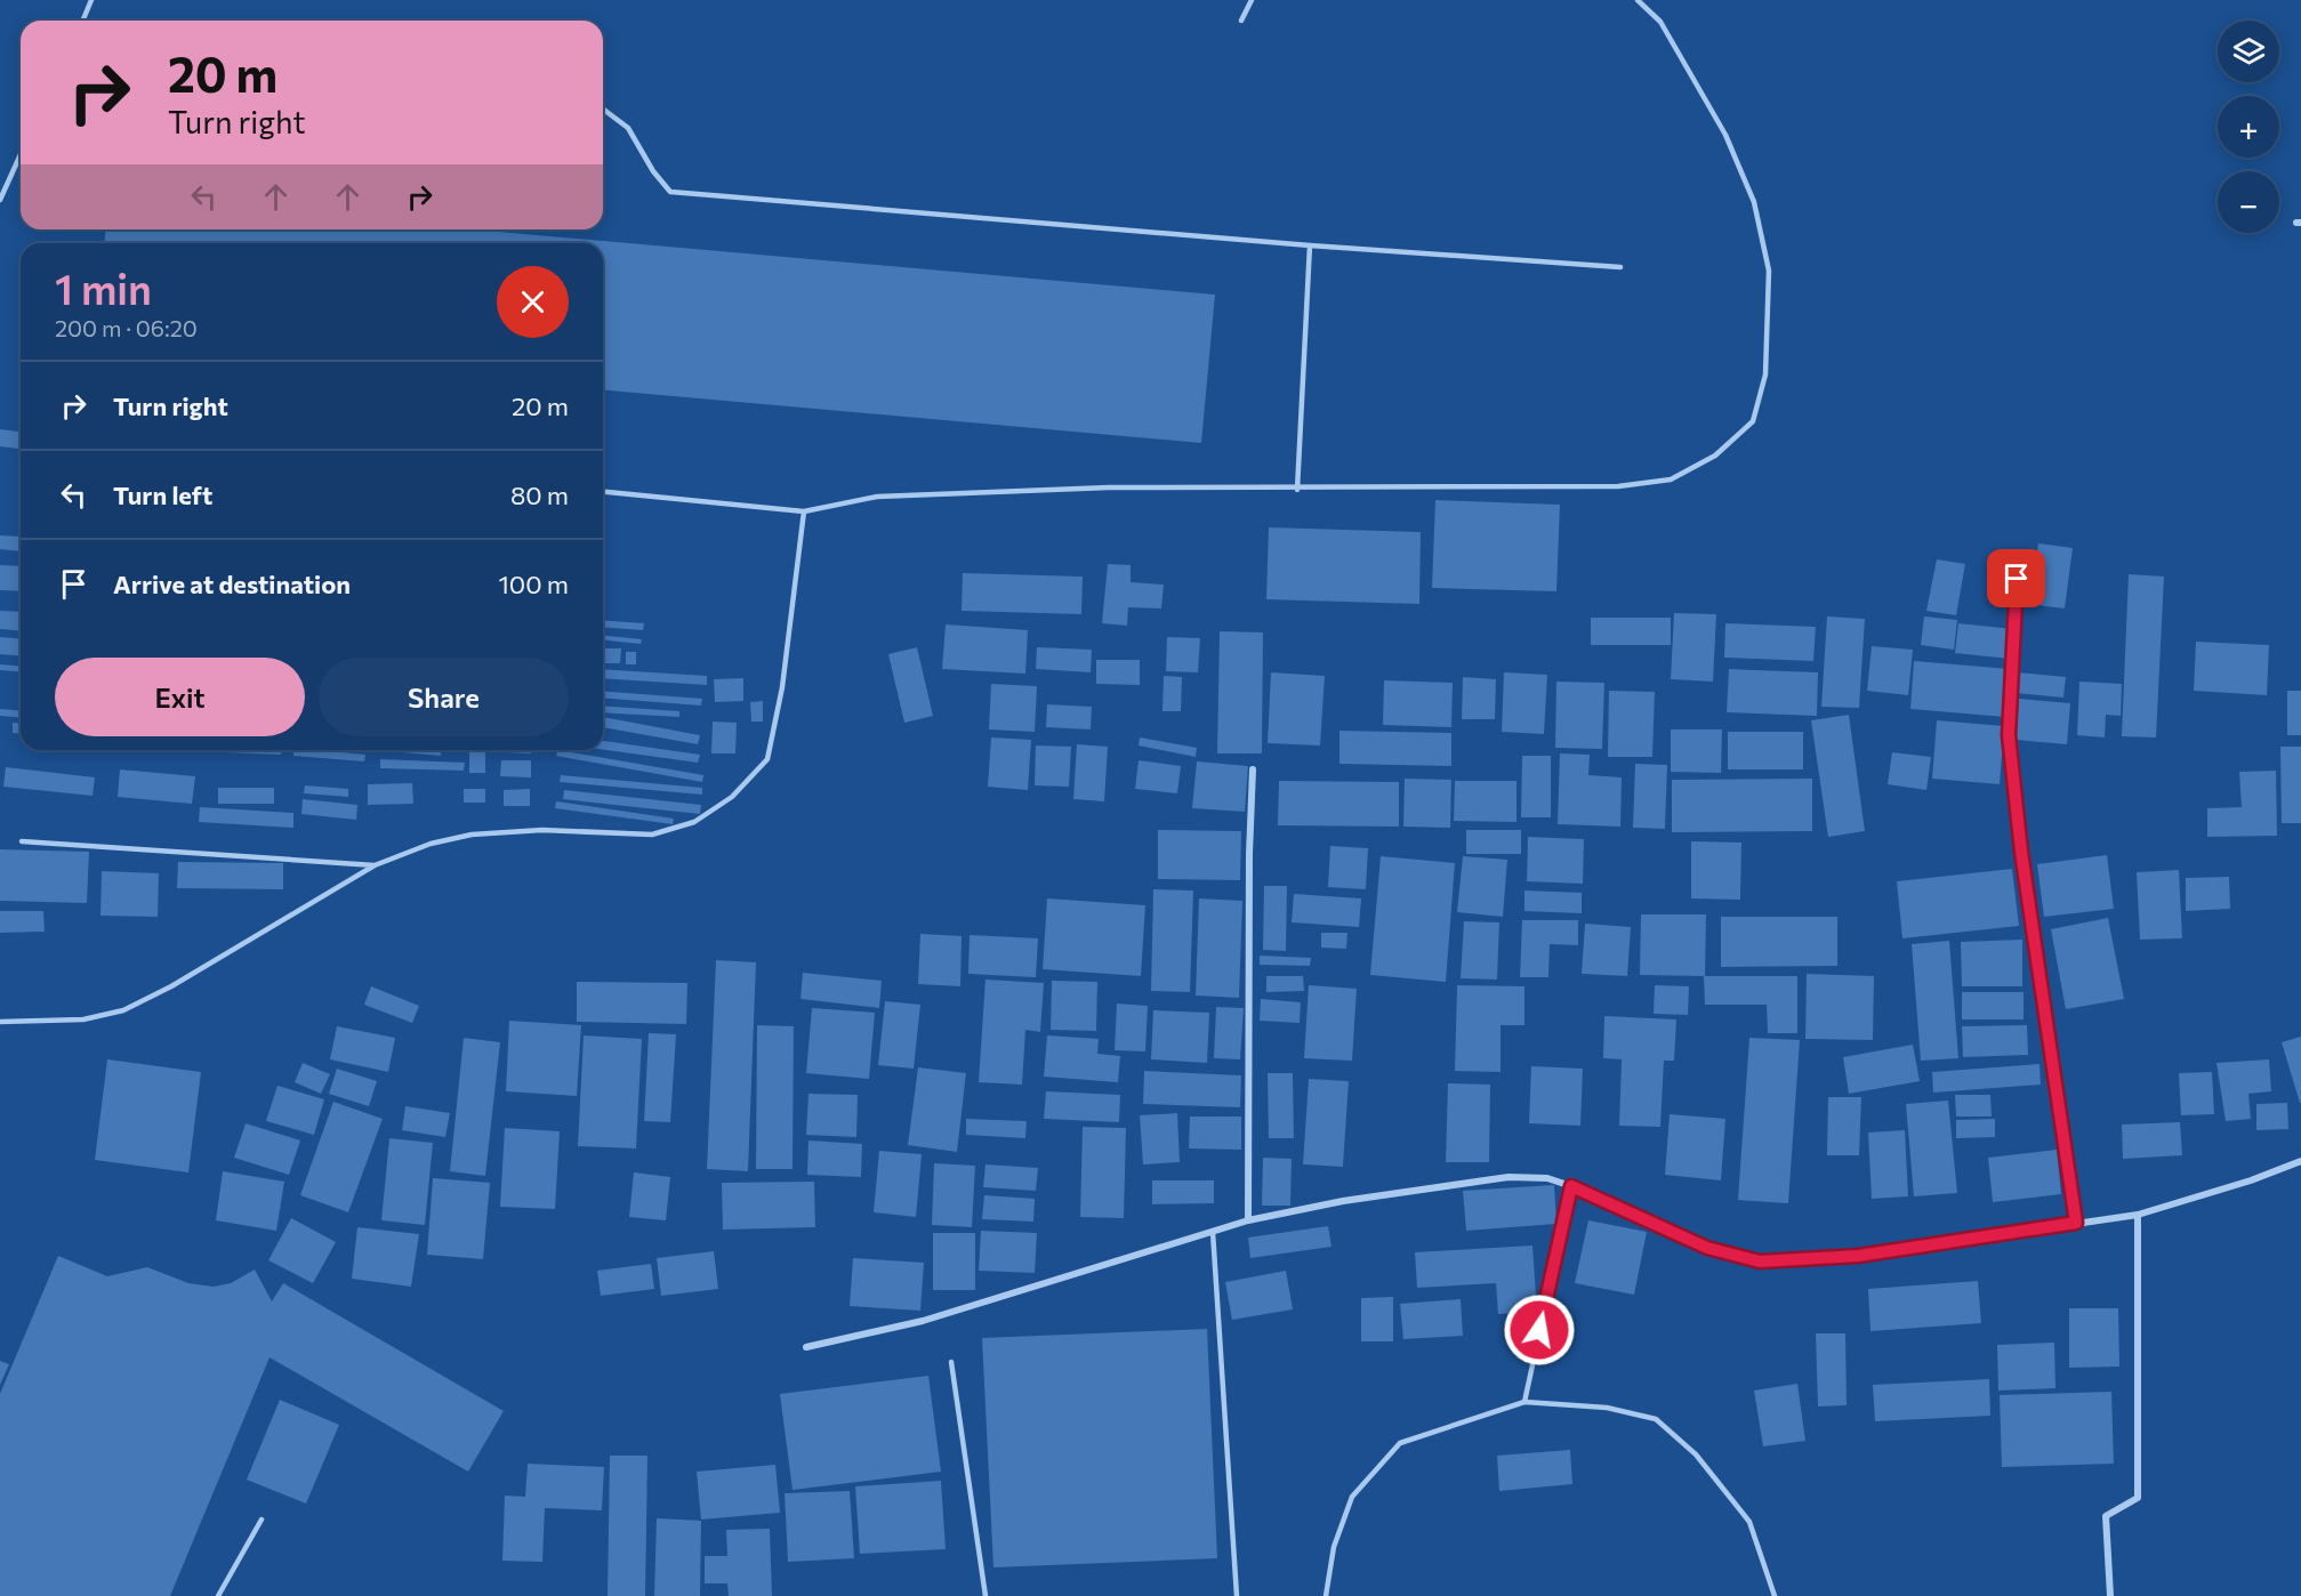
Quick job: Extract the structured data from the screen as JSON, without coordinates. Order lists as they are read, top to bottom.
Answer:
{
  "page": {
    "map_buttons": ["+", "−"],
    "turn": ["20 m", "Turn right"],
    "heading": ["1 min", "200 m · 06:20"],
    "list": [
      {
        "name": "Turn right",
        "value": "20 m"
      },
      {
        "name": "Turn left",
        "value": "80 m"
      },
      {
        "name": "Arrive at destination",
        "value": "100 m"
      }
    ],
    "buttons": ["Exit", "Share"]
  }
}
